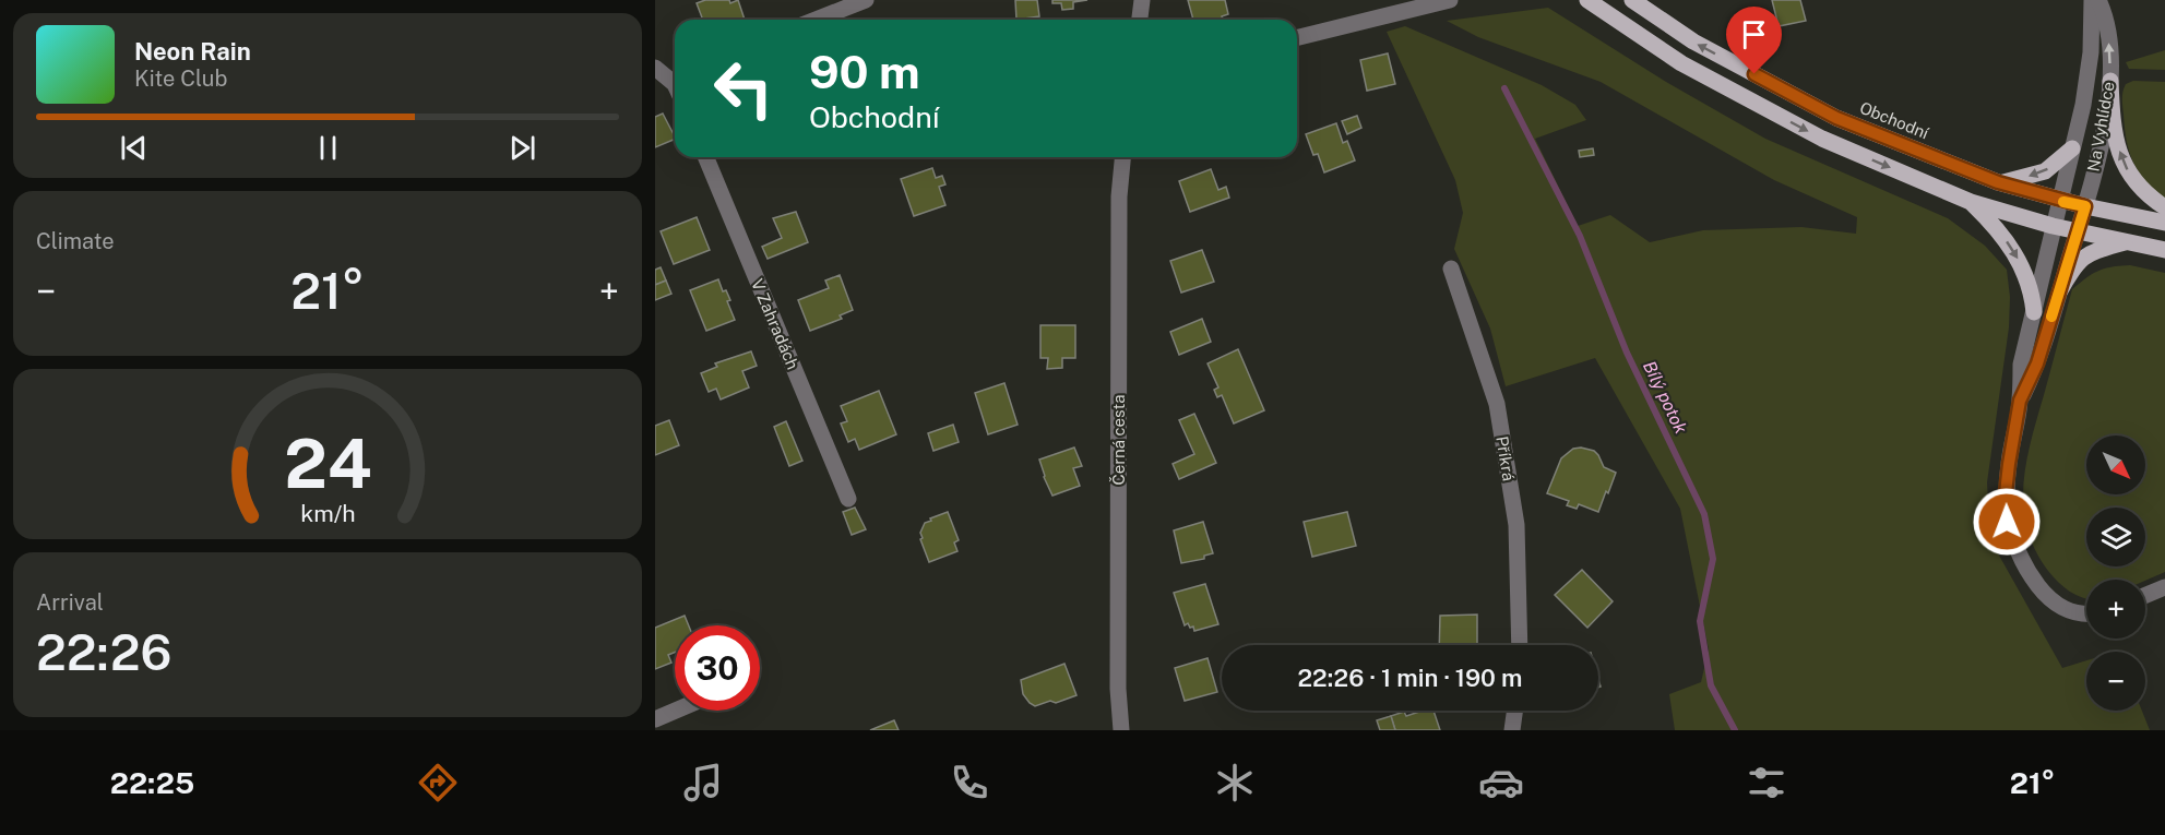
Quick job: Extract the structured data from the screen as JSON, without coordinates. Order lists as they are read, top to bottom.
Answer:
{
  "streets": {
    "main road": ["Obchodní"],
    "street": [
      "Na Vyhlídce",
      "V Zahradách",
      "Černá cesta",
      "Příkrá"
    ]
  },
  "crossings": [
    ["Obchodní", "Na Vyhlídce"]
  ],
  "water": ["Bílý potok"],
  "north": "bottom right",
  "page": {
    "turn": ["90 m", "Obchodní"],
    "song": ["Neon Rain", "Kite Club"],
    "tile": [
      "Climate",
      ["Arrival", "22:26"]
    ],
    "heat": ["−", "21°", "+"],
    "map_buttons": ["+", "−"],
    "limit": "30",
    "trip": "22:26 · 1 min · 190 m",
    "tabs": ["22:25", "21°"],
    "gauge": ["24", "km/h"]
  }
}
